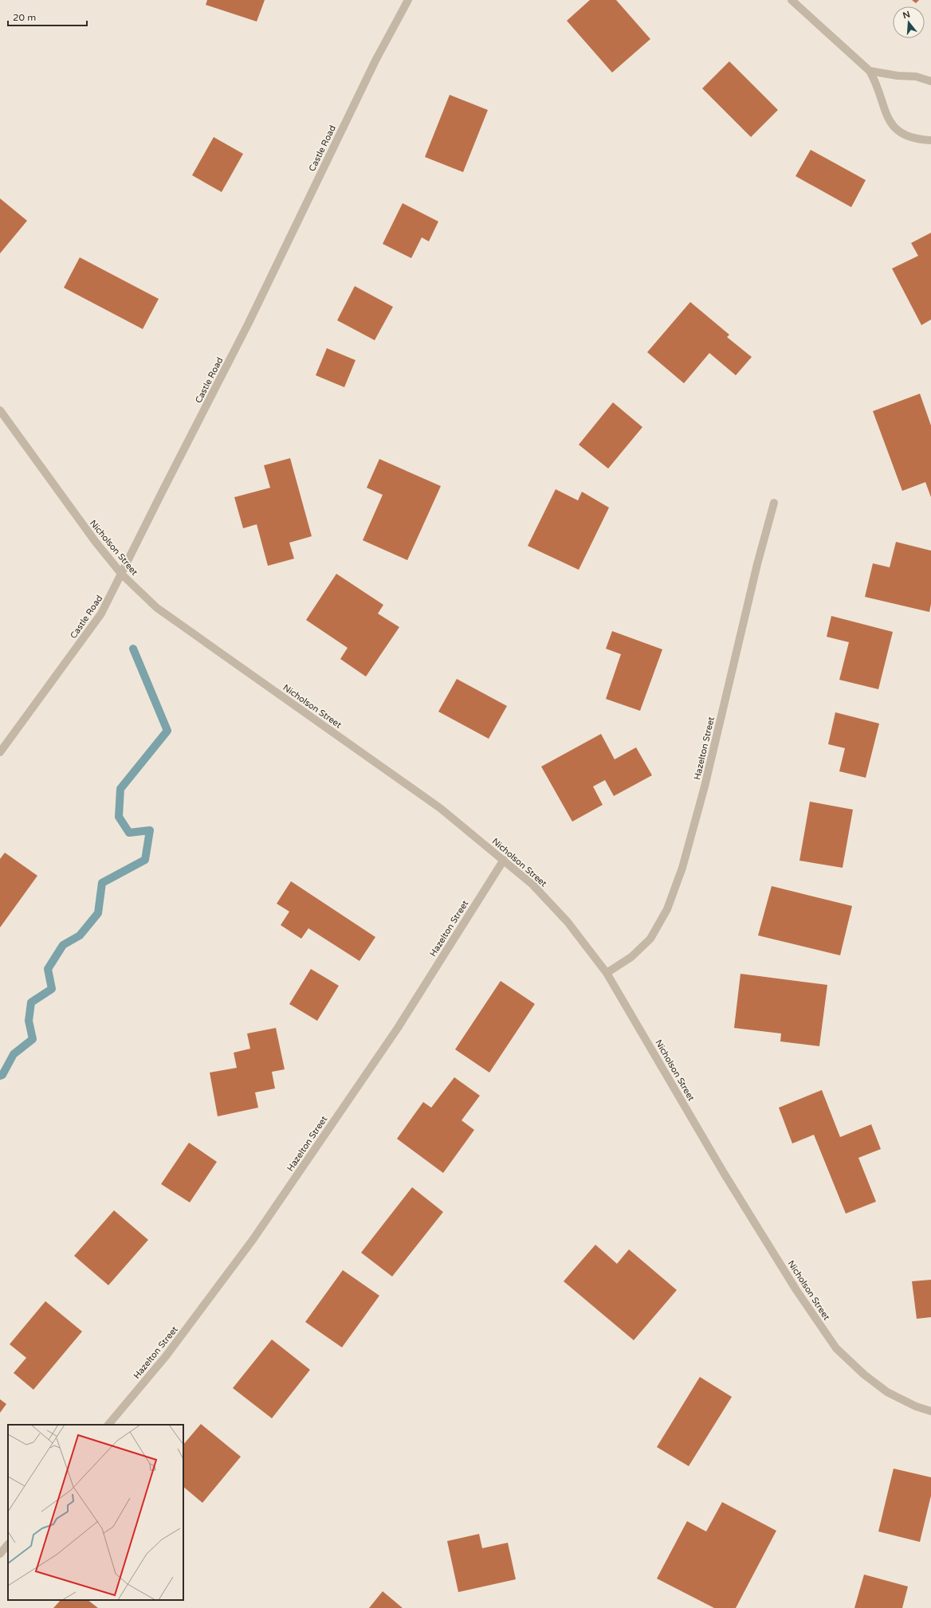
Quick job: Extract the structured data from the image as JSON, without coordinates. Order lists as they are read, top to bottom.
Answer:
{
  "streets": {
    "street": ["Castle Road", "Nicholson Street", "Hazelton Street"]
  },
  "crossings": [
    ["Castle Road", "Nicholson Street"],
    ["Nicholson Street", "Hazelton Street"]
  ],
  "scale_bar": "20 m",
  "north": "top"
}
